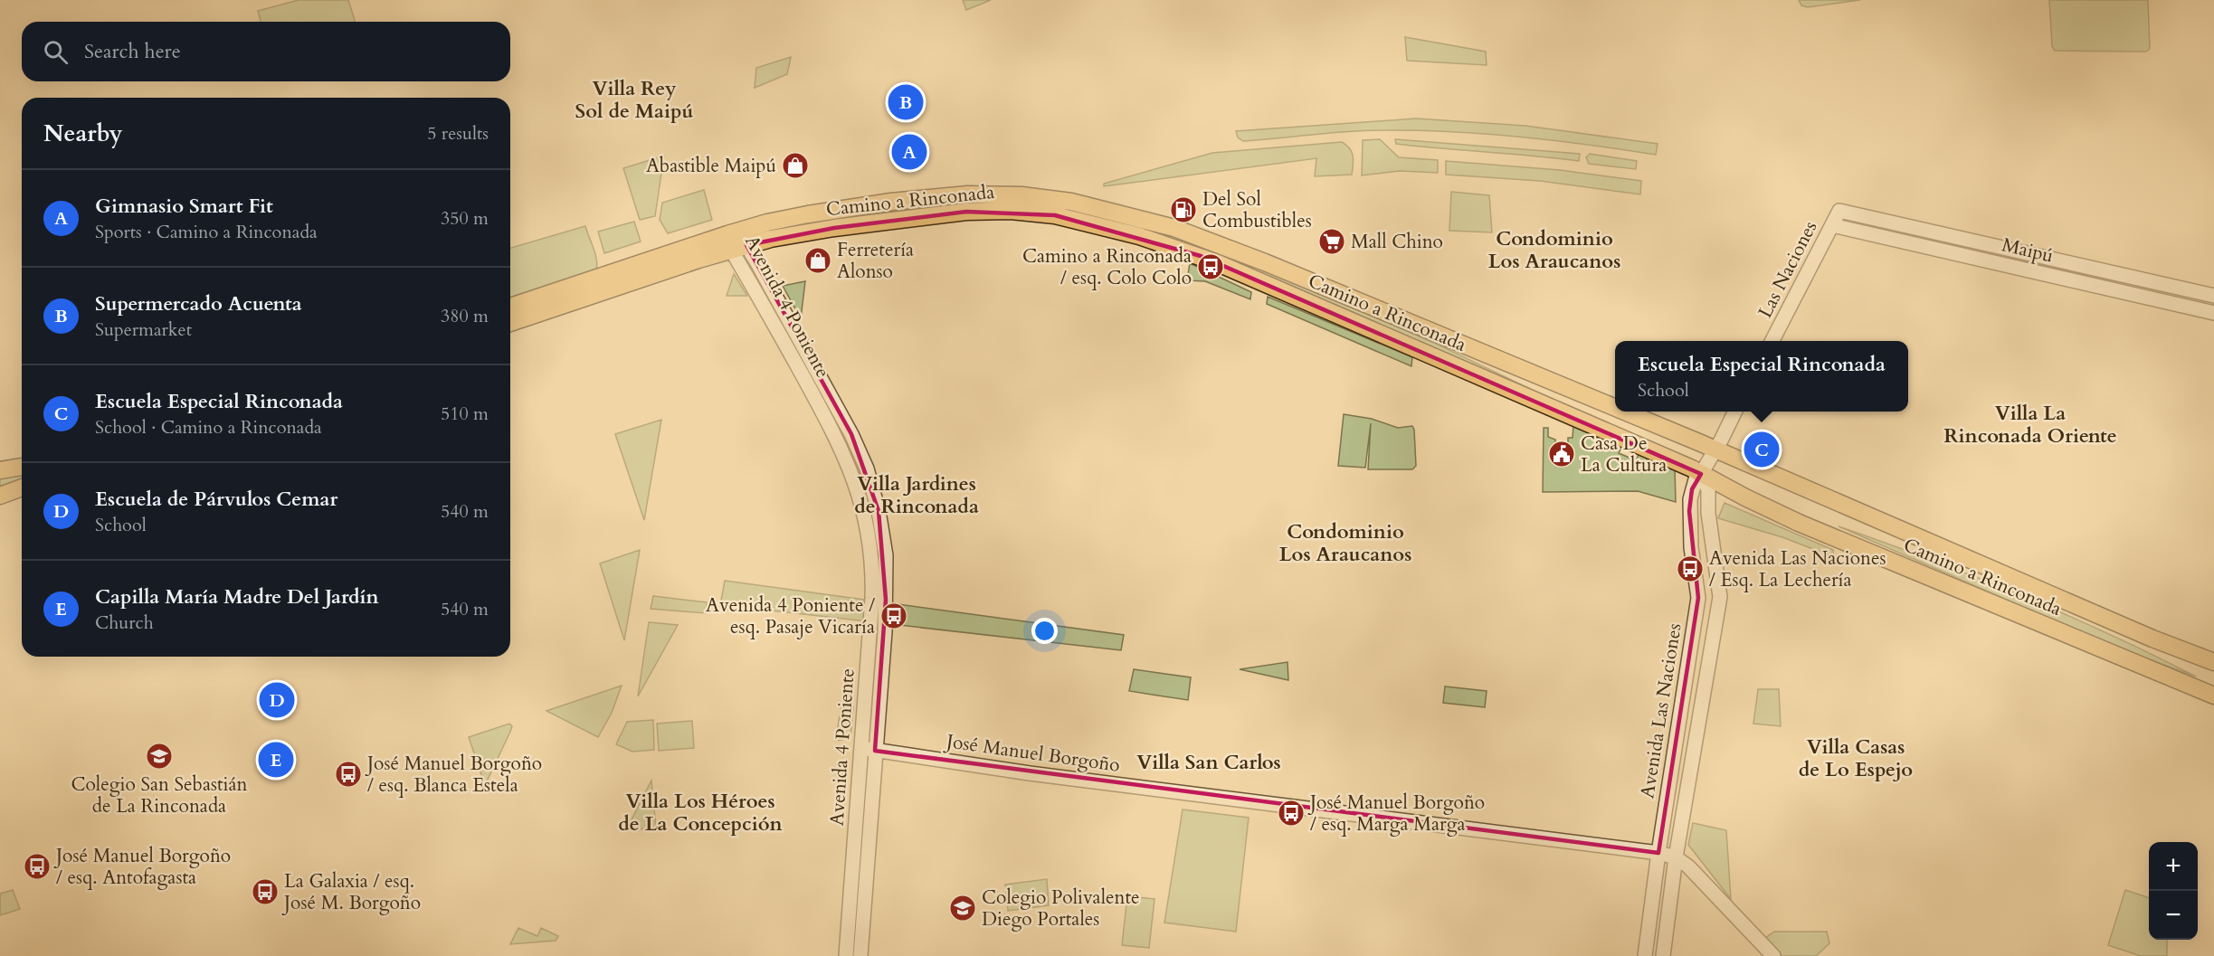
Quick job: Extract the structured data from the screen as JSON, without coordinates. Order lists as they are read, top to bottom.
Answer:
{
  "streets": {
    "main road": ["Camino a Rinconada"],
    "street": [
      "Maipú",
      "Las Naciones",
      "Avenida 4 Poniente",
      "Avenida Las Naciones",
      "José Manuel Borgoño"
    ]
  },
  "crossings": [
    ["Camino a Rinconada", "Avenida 4 Poniente"],
    ["Camino a Rinconada", "Avenida Las Naciones"],
    ["Maipú", "Las Naciones"],
    ["Avenida 4 Poniente", "José Manuel Borgoño"],
    ["Avenida Las Naciones", "José Manuel Borgoño"]
  ],
  "districts": [
    "Villa Rey Sol de Maipú",
    "Condominio Los Araucanos",
    "Villa La Rinconada Oriente",
    "Villa Jardines de Rinconada",
    "Condominio Los Araucanos",
    "Villa Casas de Lo Espejo",
    "Villa San Carlos",
    "Villa Los Héroes de La Concepción"
  ],
  "places": {
    "shop": ["Abastible Maipú", "Ferretería Alonso"],
    "fuel station": ["Del Sol Combustibles"],
    "supermarket": ["Mall Chino"],
    "bus stop": [
      "Camino a Rinconada / esq. Colo Colo",
      "Avenida Las Naciones / Esq. La Lechería",
      "Avenida 4 Poniente / esq. Pasaje Vicaría",
      "José Manuel Borgoño / esq. Blanca Estela",
      "José Manuel Borgoño / esq. Marga Marga",
      "José Manuel Borgoño / esq. Antofagasta",
      "La Galaxia / esq. José M. Borgoño"
    ],
    "public building": ["Casa De La Cultura"],
    "school or university": ["Colegio San Sebastián de La Rinconada", "Colegio Polivalente Diego Portales"]
  },
  "page": {
    "search": "Search here",
    "pins": [
      "B",
      "A",
      "C",
      "D",
      "E"
    ],
    "heading": ["Nearby", "5 results"],
    "list": [
      {
        "mark": "A",
        "name": "Gimnasio Smart Fit",
        "note": "Sports · Camino a Rinconada",
        "value": "350 m"
      },
      {
        "mark": "B",
        "name": "Supermercado Acuenta",
        "note": "Supermarket",
        "value": "380 m"
      },
      {
        "mark": "C",
        "name": "Escuela Especial Rinconada",
        "note": "School · Camino a Rinconada",
        "value": "510 m"
      },
      {
        "mark": "D",
        "name": "Escuela de Párvulos Cemar",
        "note": "School",
        "value": "540 m"
      },
      {
        "mark": "E",
        "name": "Capilla María Madre Del Jardín",
        "note": "Church",
        "value": "540 m"
      }
    ],
    "popup": ["Escuela Especial Rinconada", "School"],
    "map_buttons": ["+", "−"]
  }
}
